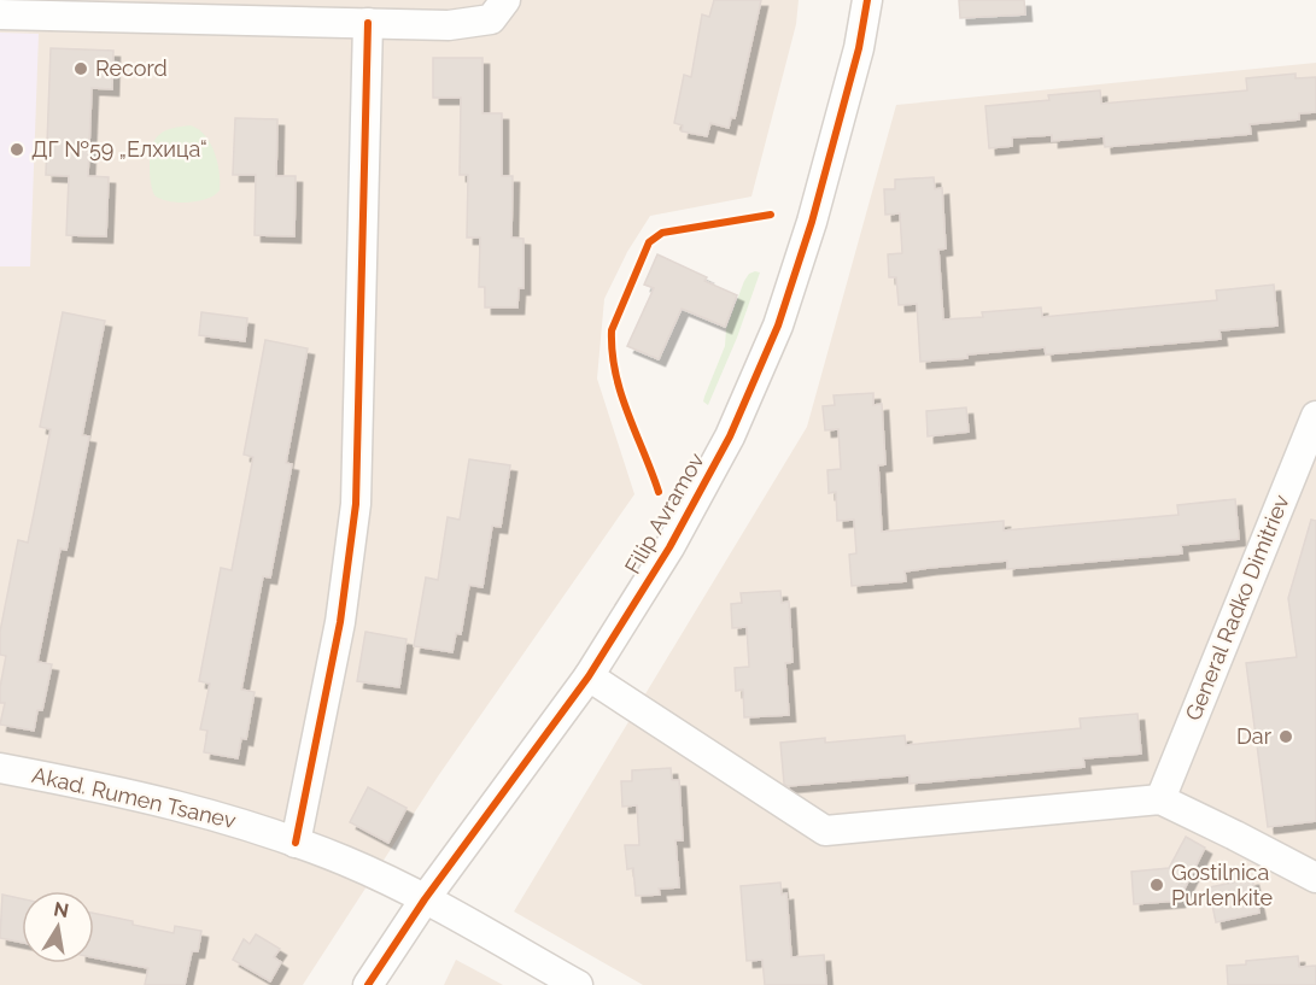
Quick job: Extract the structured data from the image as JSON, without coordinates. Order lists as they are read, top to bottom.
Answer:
{
  "streets": {
    "street": ["Filip Avramov", "General Radko Dimitriev", "Akad. Rumen Tsanev"]
  },
  "crossings": [
    ["Filip Avramov", "Akad. Rumen Tsanev"]
  ],
  "places": [
    "Record",
    "ДГ №59 „Елхица“",
    "Dar",
    "Gostilnica Purlenkite"
  ],
  "north": "top"
}
